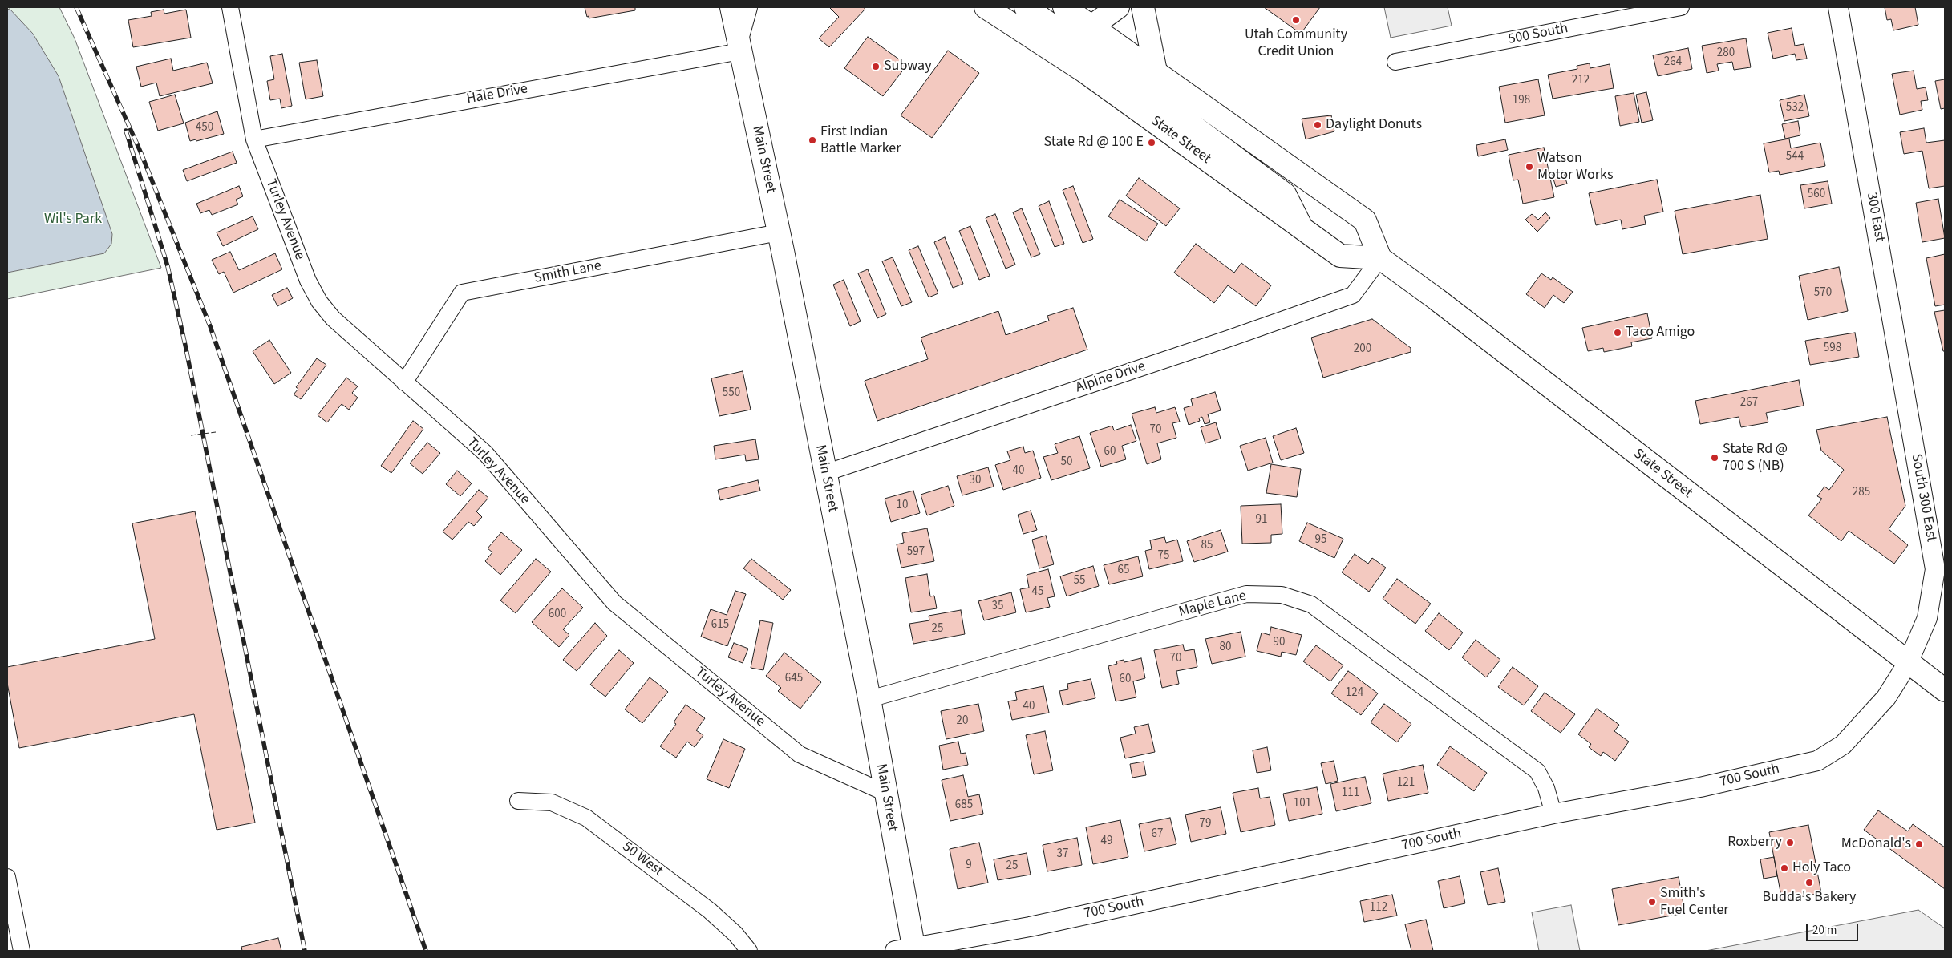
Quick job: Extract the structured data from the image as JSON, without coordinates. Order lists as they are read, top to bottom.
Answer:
{
  "streets": {
    "main road": ["State Street", "Main Street"],
    "street": [
      "500 South",
      "Hale Drive",
      "300 East",
      "Turley Avenue",
      "Smith Lane",
      "Alpine Drive",
      "South 300 East",
      "Maple Lane",
      "700 South",
      "50 West"
    ]
  },
  "crossings": [
    ["Hale Drive", "Main Street"],
    ["Hale Drive", "Turley Avenue"],
    ["State Street", "Alpine Drive"],
    ["State Street", "South 300 East"],
    ["State Street", "700 South"],
    ["Main Street", "Turley Avenue"],
    ["Main Street", "Smith Lane"],
    ["Main Street", "Alpine Drive"],
    ["Main Street", "Maple Lane"],
    ["Main Street", "700 South"],
    ["300 East", "South 300 East"],
    ["Turley Avenue", "Smith Lane"],
    ["South 300 East", "700 South"],
    ["Maple Lane", "700 South"]
  ],
  "parks": ["Wil's Park"],
  "places": [
    "Utah Community Credit Union",
    "Subway",
    "Daylight Donuts",
    "First Indian Battle Marker",
    "State Rd @ 100 E",
    "Watson Motor Works",
    "Taco Amigo",
    "State Rd @ 700 S (NB)",
    "Roxberry",
    "McDonald's",
    "Holy Taco",
    "Budda's Bakery",
    "Smith's Fuel Center"
  ],
  "house_numbers": [
    "280",
    "264",
    "212",
    "198",
    "532",
    "450",
    "544",
    "560",
    "570",
    "598",
    "200",
    "550",
    "267",
    "70",
    "60",
    "50",
    "40",
    "30",
    "285",
    "10",
    "91",
    "95",
    "85",
    "597",
    "75",
    "65",
    "55",
    "45",
    "35",
    "600",
    "615",
    "25",
    "90",
    "80",
    "70",
    "645",
    "60",
    "124",
    "40",
    "20",
    "121",
    "111",
    "101",
    "685",
    "79",
    "67",
    "49",
    "37",
    "9",
    "25",
    "112"
  ],
  "scale_bar": "20 m"
}
